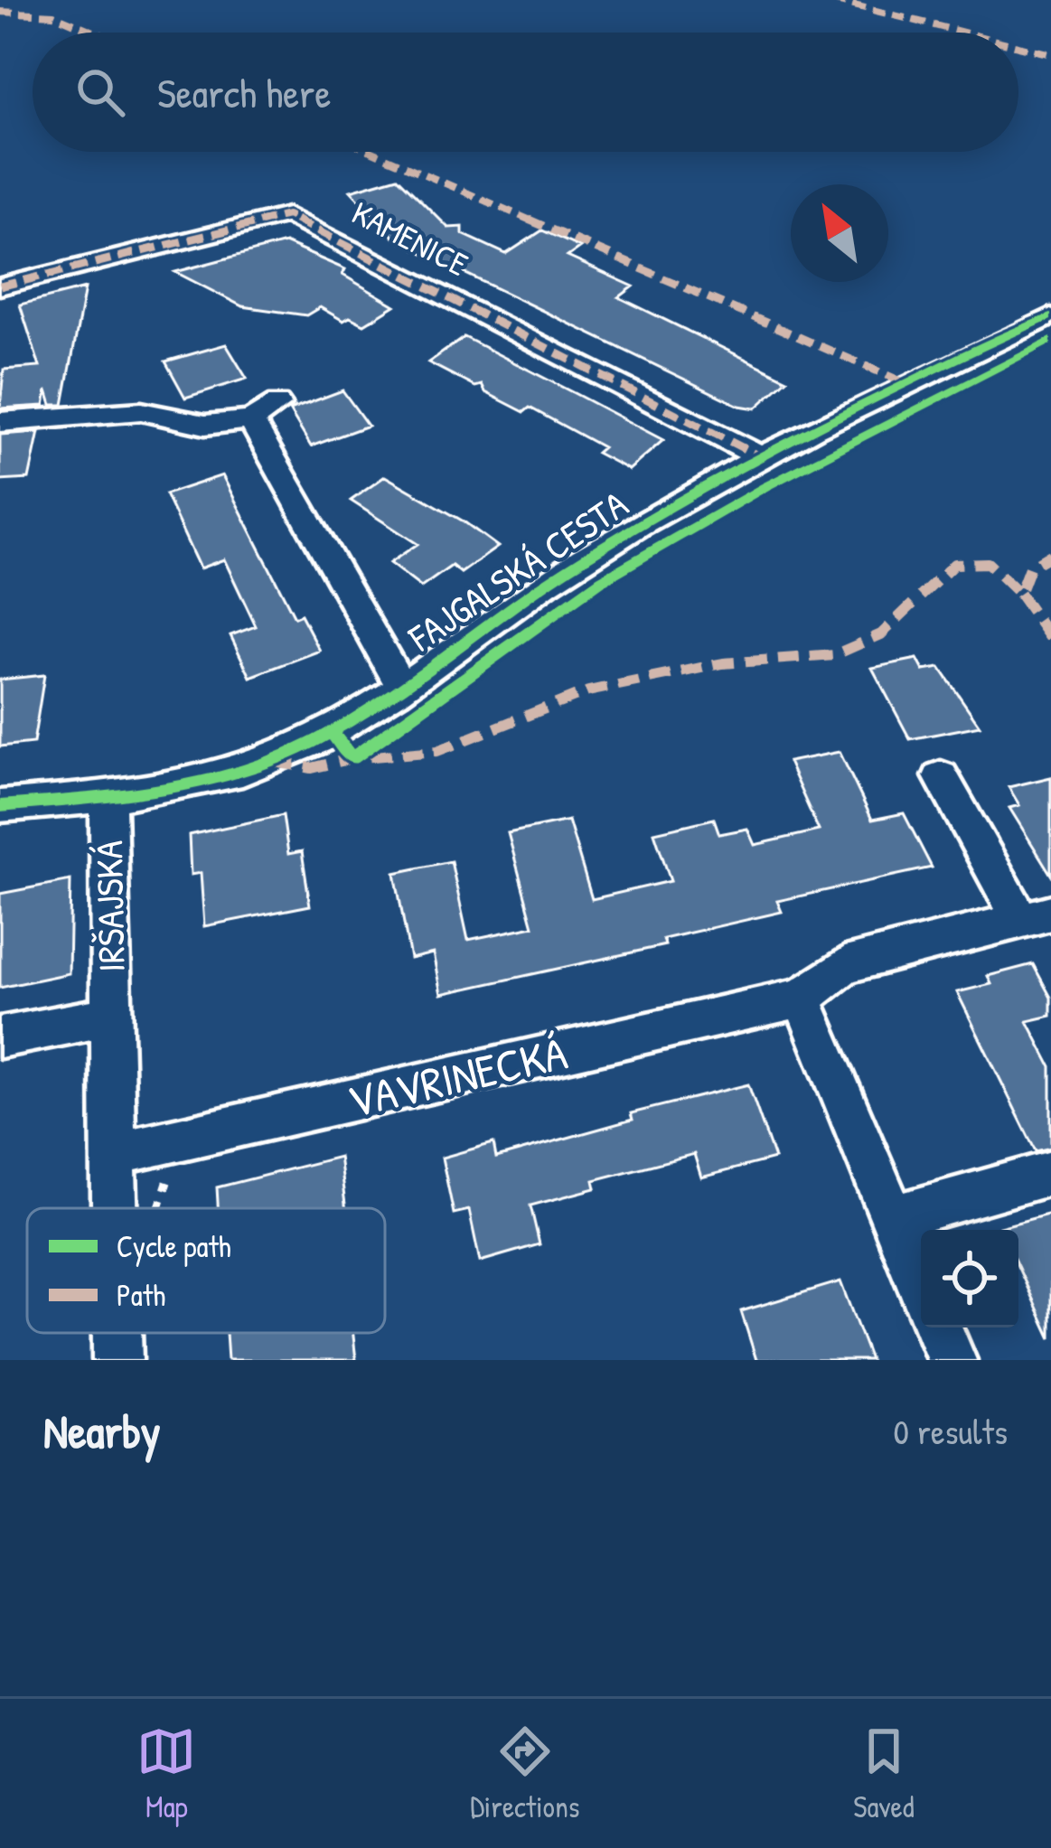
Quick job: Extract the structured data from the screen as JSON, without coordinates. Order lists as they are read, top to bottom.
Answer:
{
  "streets": {
    "street": [
      "KAMENICE",
      "FAJGALSKÁ CESTA",
      "IRŠAJSKÁ",
      "VAVRINECKÁ"
    ]
  },
  "crossings": [
    ["KAMENICE", "FAJGALSKÁ CESTA"],
    ["FAJGALSKÁ CESTA", "IRŠAJSKÁ"],
    ["IRŠAJSKÁ", "VAVRINECKÁ"]
  ],
  "legend": ["Cycle path", "Path"],
  "north": "top left",
  "page": {
    "search": "Search here",
    "heading": ["Nearby", "0 results"],
    "nav": ["Map", "Directions", "Saved"]
  }
}
